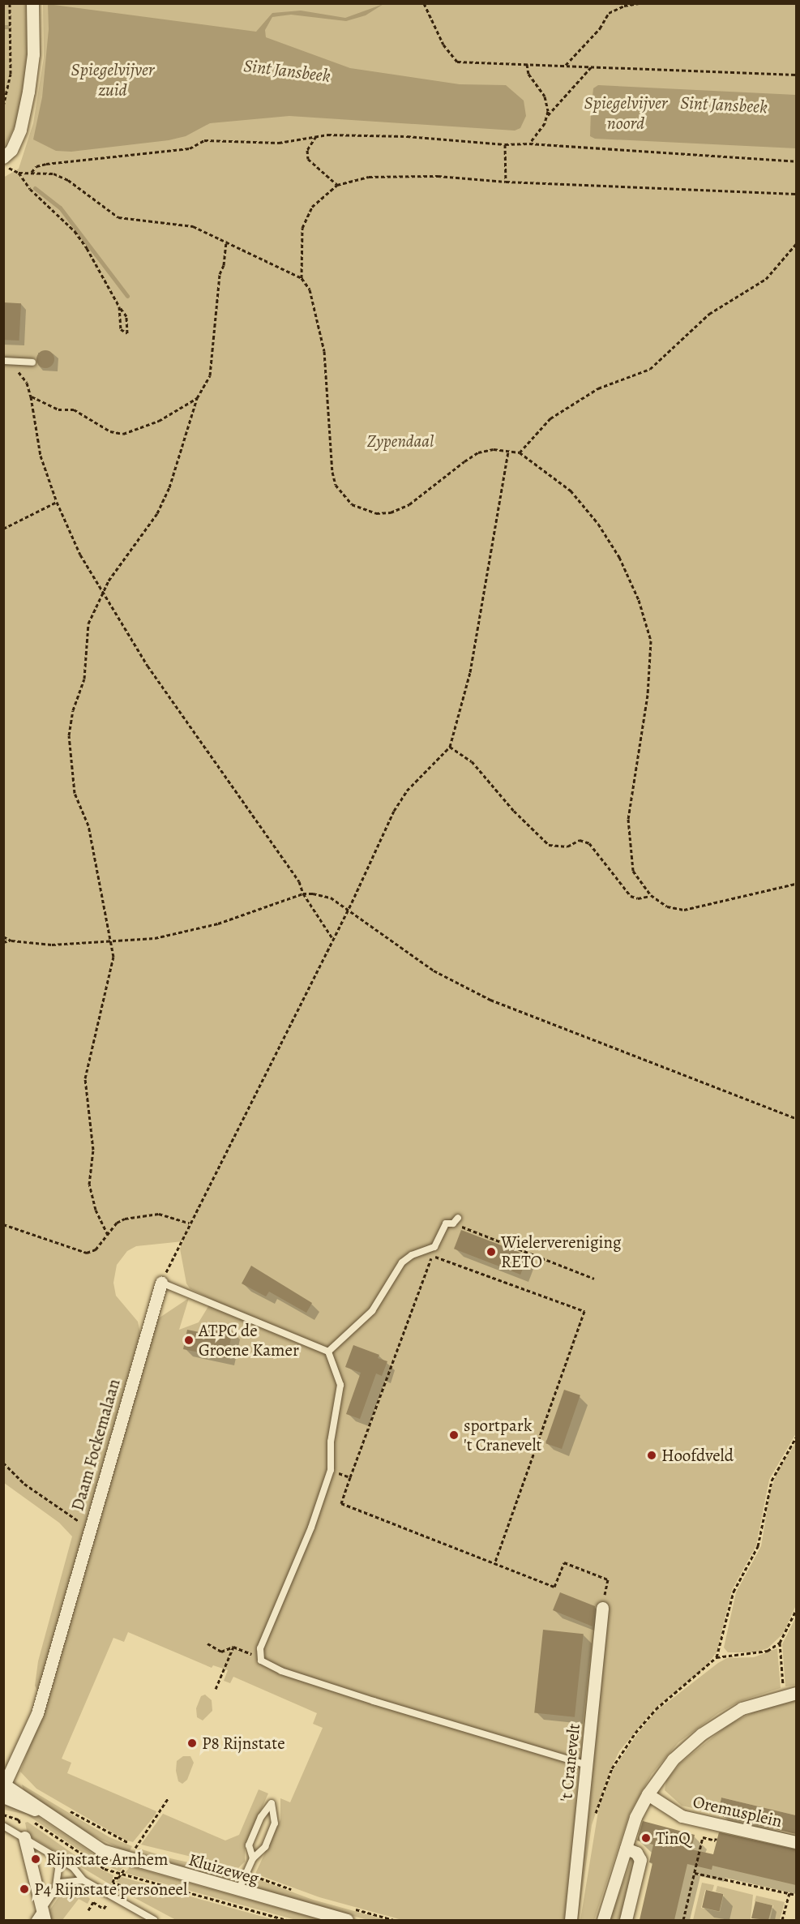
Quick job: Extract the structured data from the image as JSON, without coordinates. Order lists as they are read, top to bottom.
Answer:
{
  "streets": {
    "street": [
      "Daam Fockemalaan",
      "'t Cranevelt",
      "Oremusplein",
      "Kluizeweg"
    ]
  },
  "crossings": [
    ["Daam Fockemalaan", "Kluizeweg"]
  ],
  "water": ["Spiegelvijver zuid", "Sint Jansbeek", "Spiegelvijver noord"],
  "parks": ["Zypendaal"],
  "places": [
    "Wielervereniging RETO",
    "ATPC de Groene Kamer",
    "sportpark 't Cranevelt",
    "Hoofdveld",
    "P8 Rijnstate",
    "TinQ",
    "Rijnstate Arnhem",
    "P4 Rijnstate personeel"
  ]
}
